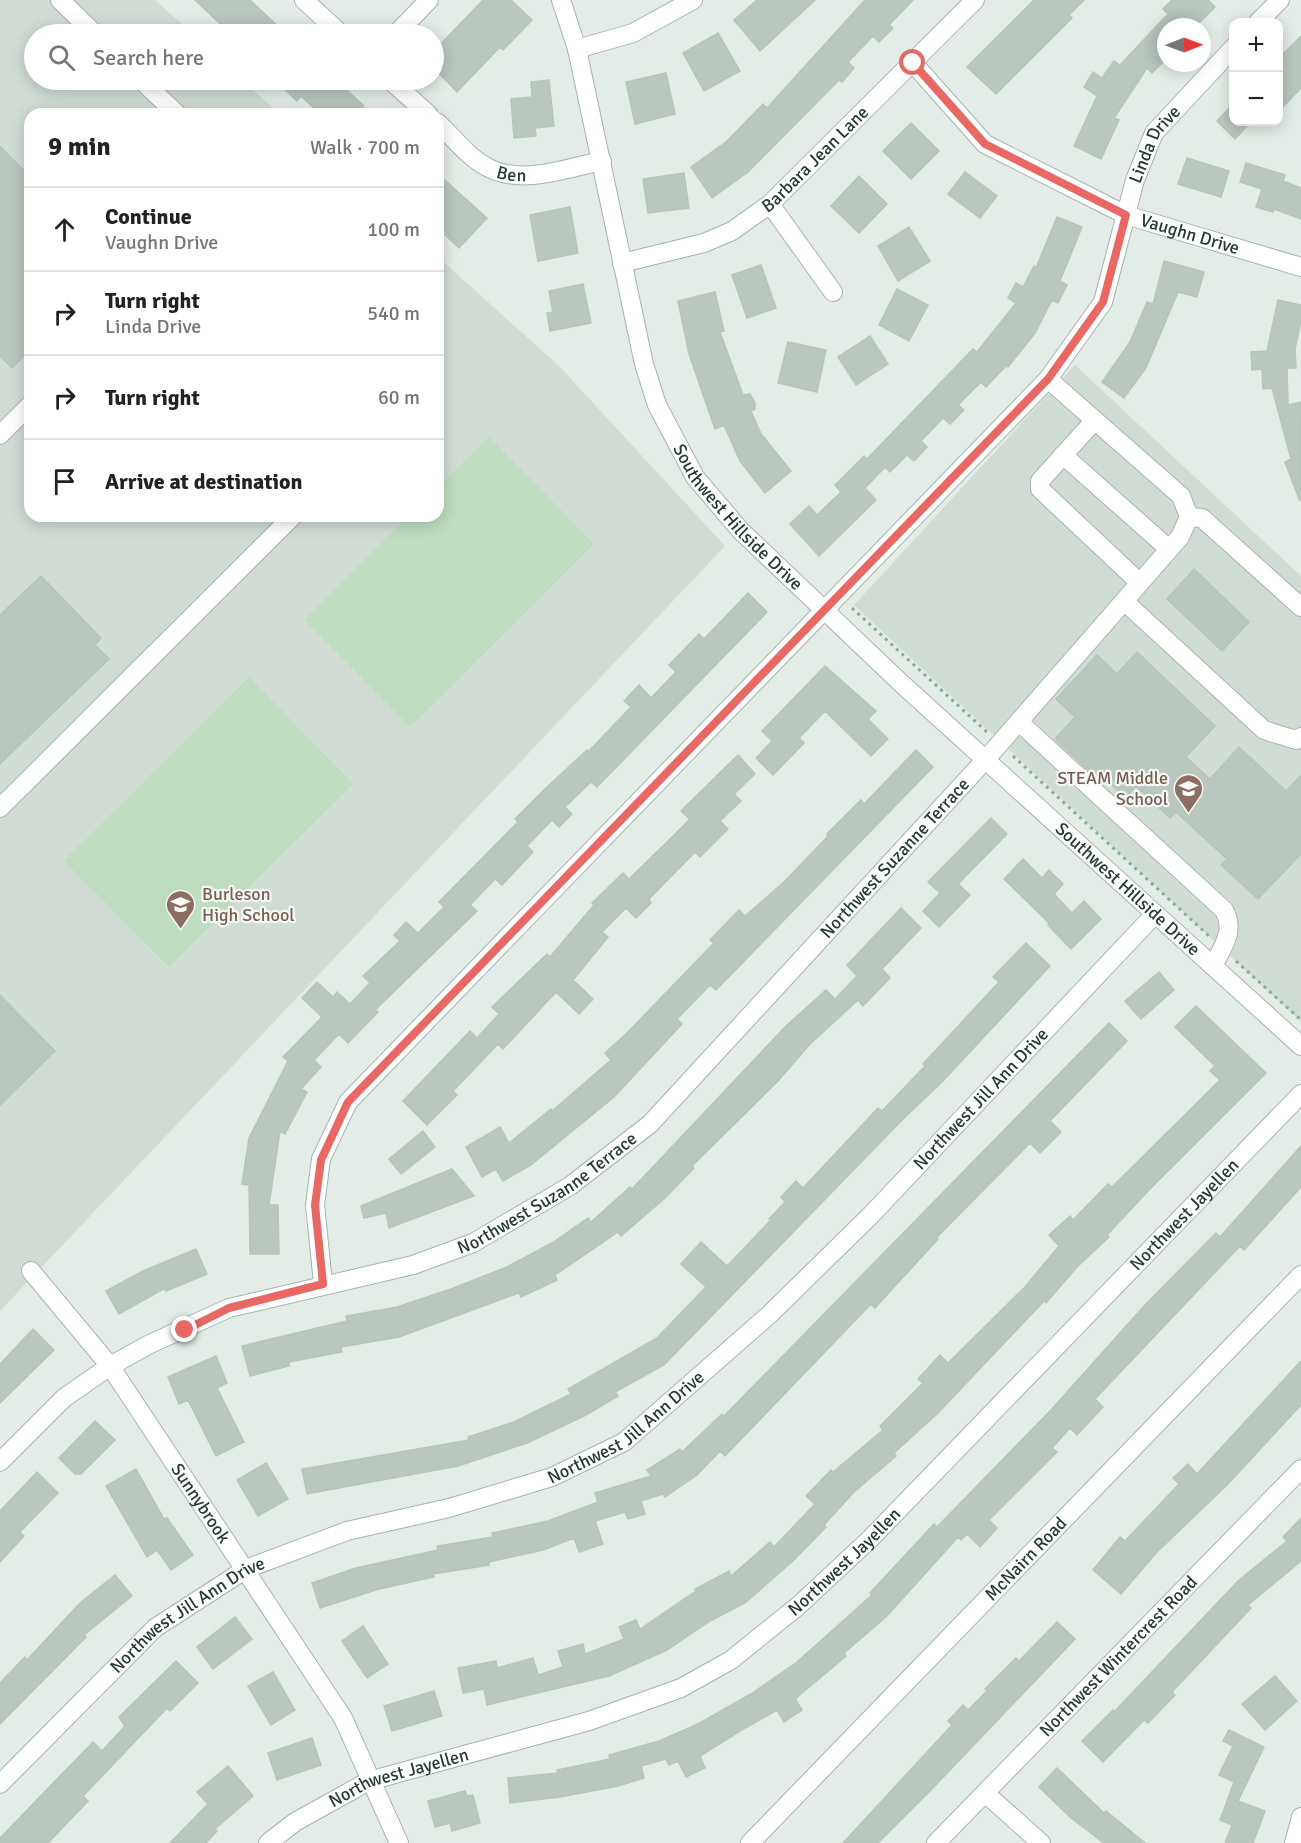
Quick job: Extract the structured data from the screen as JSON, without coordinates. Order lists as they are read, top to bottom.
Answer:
{
  "streets": {
    "street": [
      "Linda Drive",
      "Barbara Jean Lane",
      "Ben",
      "Vaughn Drive",
      "Southwest Hillside Drive",
      "Northwest Suzanne Terrace",
      "Northwest Jill Ann Drive",
      "Northwest Jayellen",
      "Sunnybrook",
      "McNairn Road",
      "Northwest Wintercrest Road"
    ]
  },
  "crossings": [
    ["Linda Drive", "Vaughn Drive"],
    ["Linda Drive", "Southwest Hillside Drive"],
    ["Linda Drive", "Northwest Suzanne Terrace"],
    ["Barbara Jean Lane", "Vaughn Drive"],
    ["Barbara Jean Lane", "Southwest Hillside Drive"],
    ["Ben", "Southwest Hillside Drive"],
    ["Southwest Hillside Drive", "Northwest Suzanne Terrace"],
    ["Southwest Hillside Drive", "Northwest Jill Ann Drive"],
    ["Northwest Suzanne Terrace", "Sunnybrook"],
    ["Northwest Jill Ann Drive", "Sunnybrook"],
    ["Northwest Jayellen", "Sunnybrook"]
  ],
  "places": {
    "school or university": ["STEAM Middle School", "Burleson High School"]
  },
  "north": "right",
  "page": {
    "map_buttons": ["+", "−"],
    "search": "Search here",
    "heading": ["9 min", "Walk · 700 m"],
    "list": [
      ["Continue", "Vaughn Drive", "100 m"],
      ["Turn right", "Linda Drive", "540 m"],
      ["Turn right", "60 m"],
      "Arrive at destination"
    ]
  }
}
